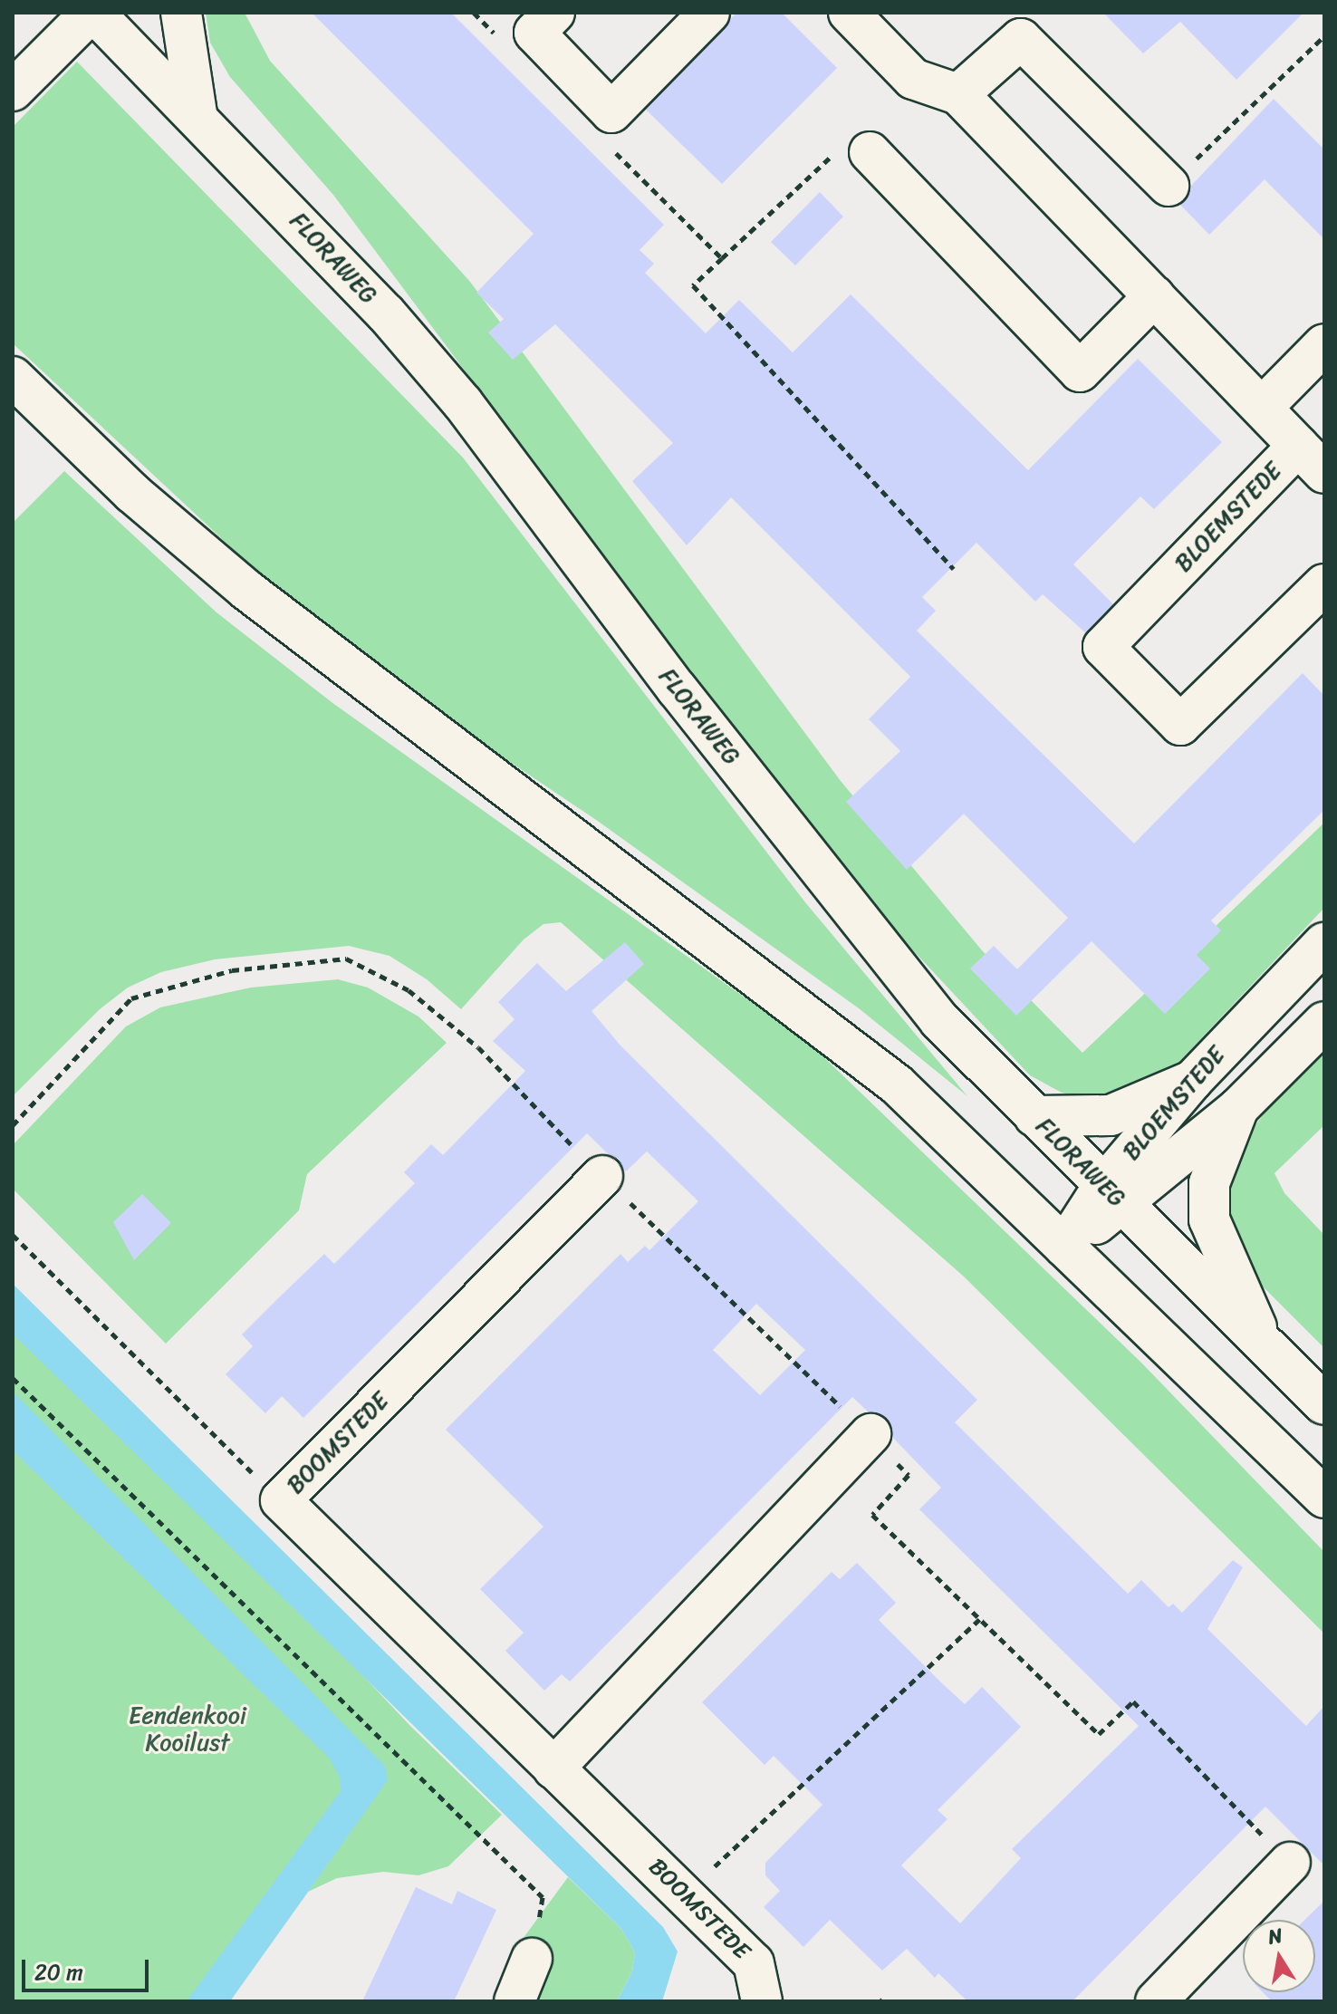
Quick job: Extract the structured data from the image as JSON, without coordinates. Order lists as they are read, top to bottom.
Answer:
{
  "streets": {
    "street": ["FLORAWEG", "BLOEMSTEDE", "BOOMSTEDE"]
  },
  "crossings": [
    ["FLORAWEG", "BLOEMSTEDE"]
  ],
  "parks": ["Eendenkooi Kooilust"],
  "scale_bar": "20 m",
  "north": "top"
}
